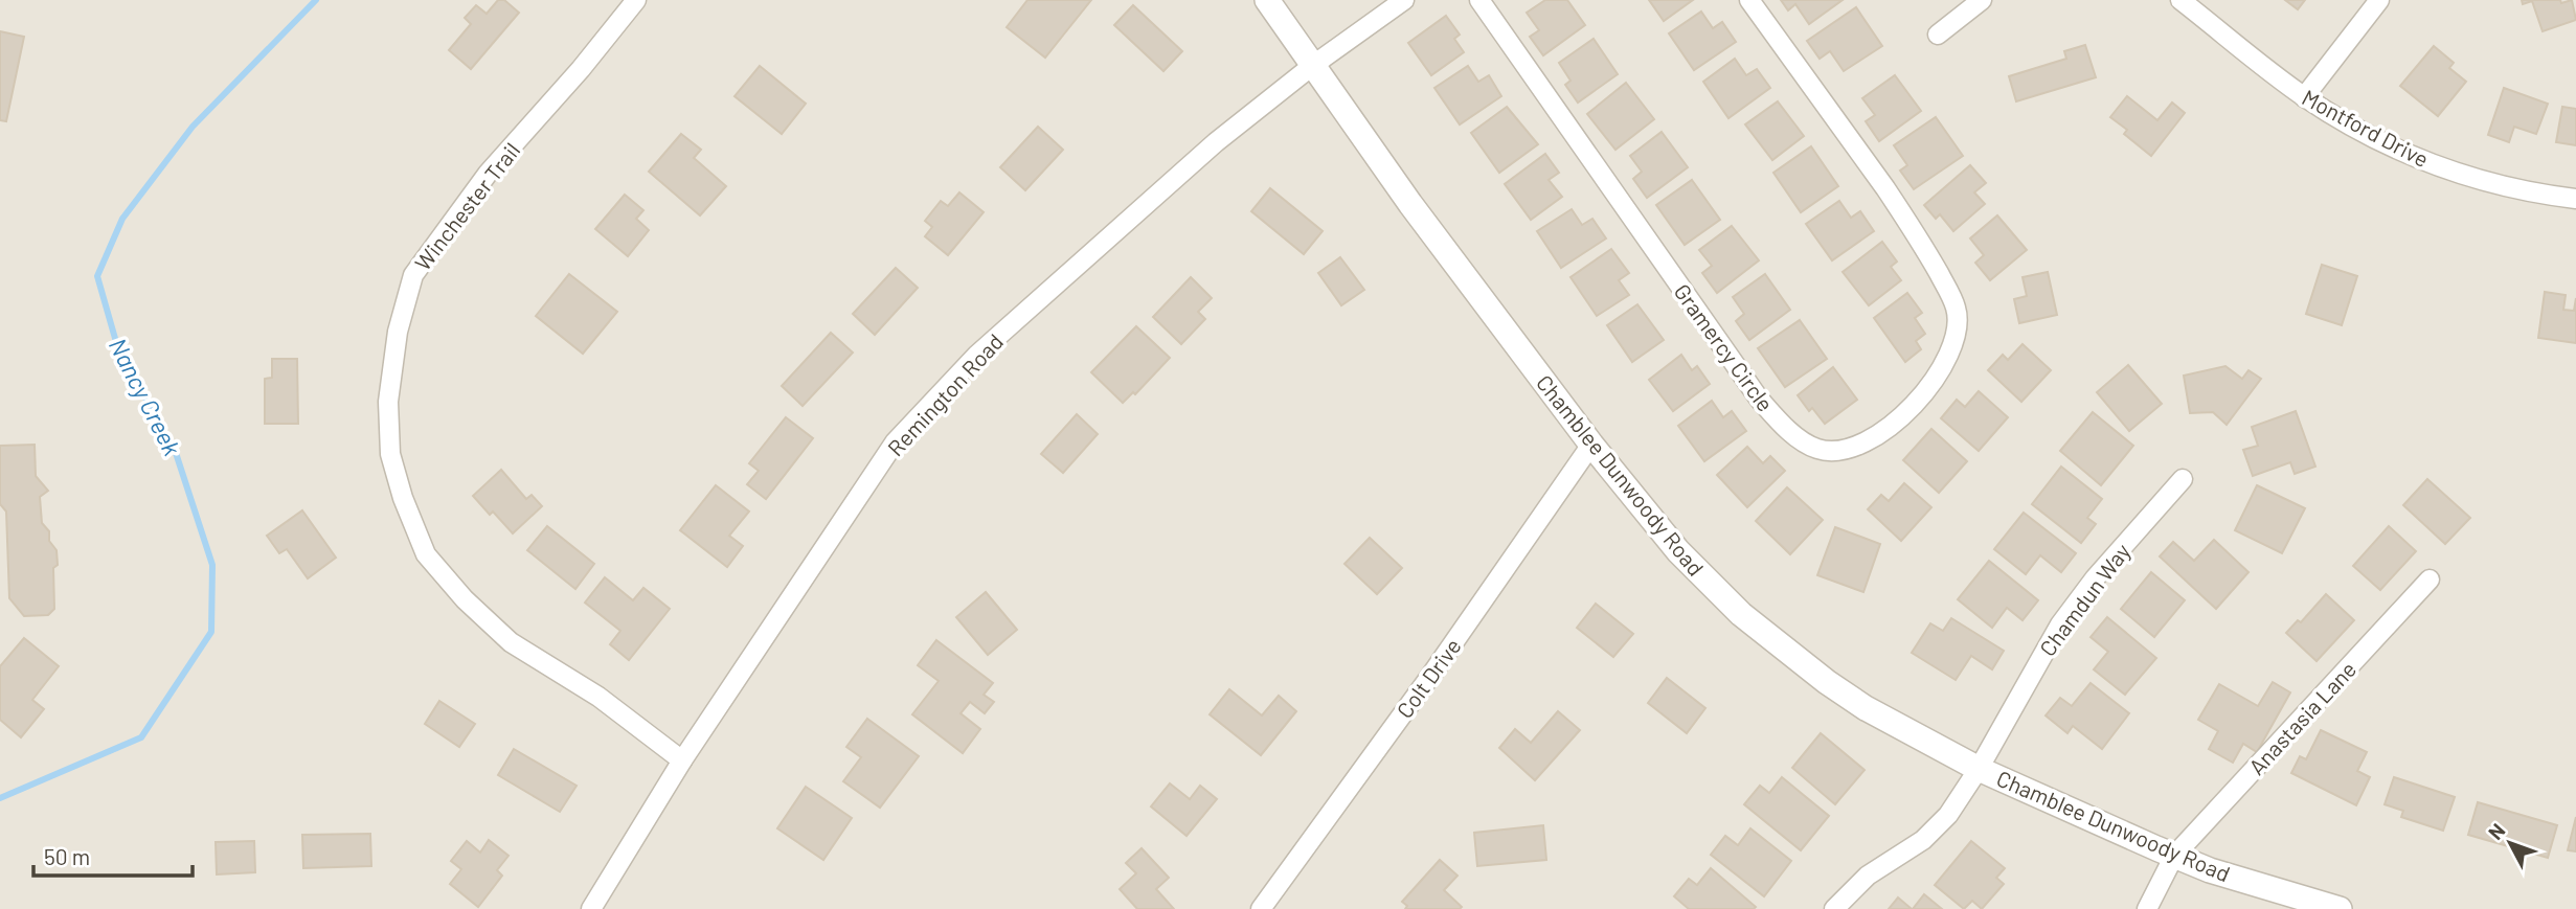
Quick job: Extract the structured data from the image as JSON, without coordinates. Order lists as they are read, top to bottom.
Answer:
{
  "streets": {
    "street": [
      "Montford Drive",
      "Winchester Trail",
      "Gramercy Circle",
      "Remington Road",
      "Chamblee Dunwoody Road",
      "Chamdun Way",
      "Colt Drive",
      "Anastasia Lane"
    ]
  },
  "crossings": [
    ["Winchester Trail", "Remington Road"],
    ["Remington Road", "Chamblee Dunwoody Road"],
    ["Chamblee Dunwoody Road", "Chamdun Way"],
    ["Chamblee Dunwoody Road", "Colt Drive"],
    ["Chamblee Dunwoody Road", "Anastasia Lane"]
  ],
  "water": ["Nancy Creek"],
  "scale_bar": "50 m",
  "north": "top left"
}
